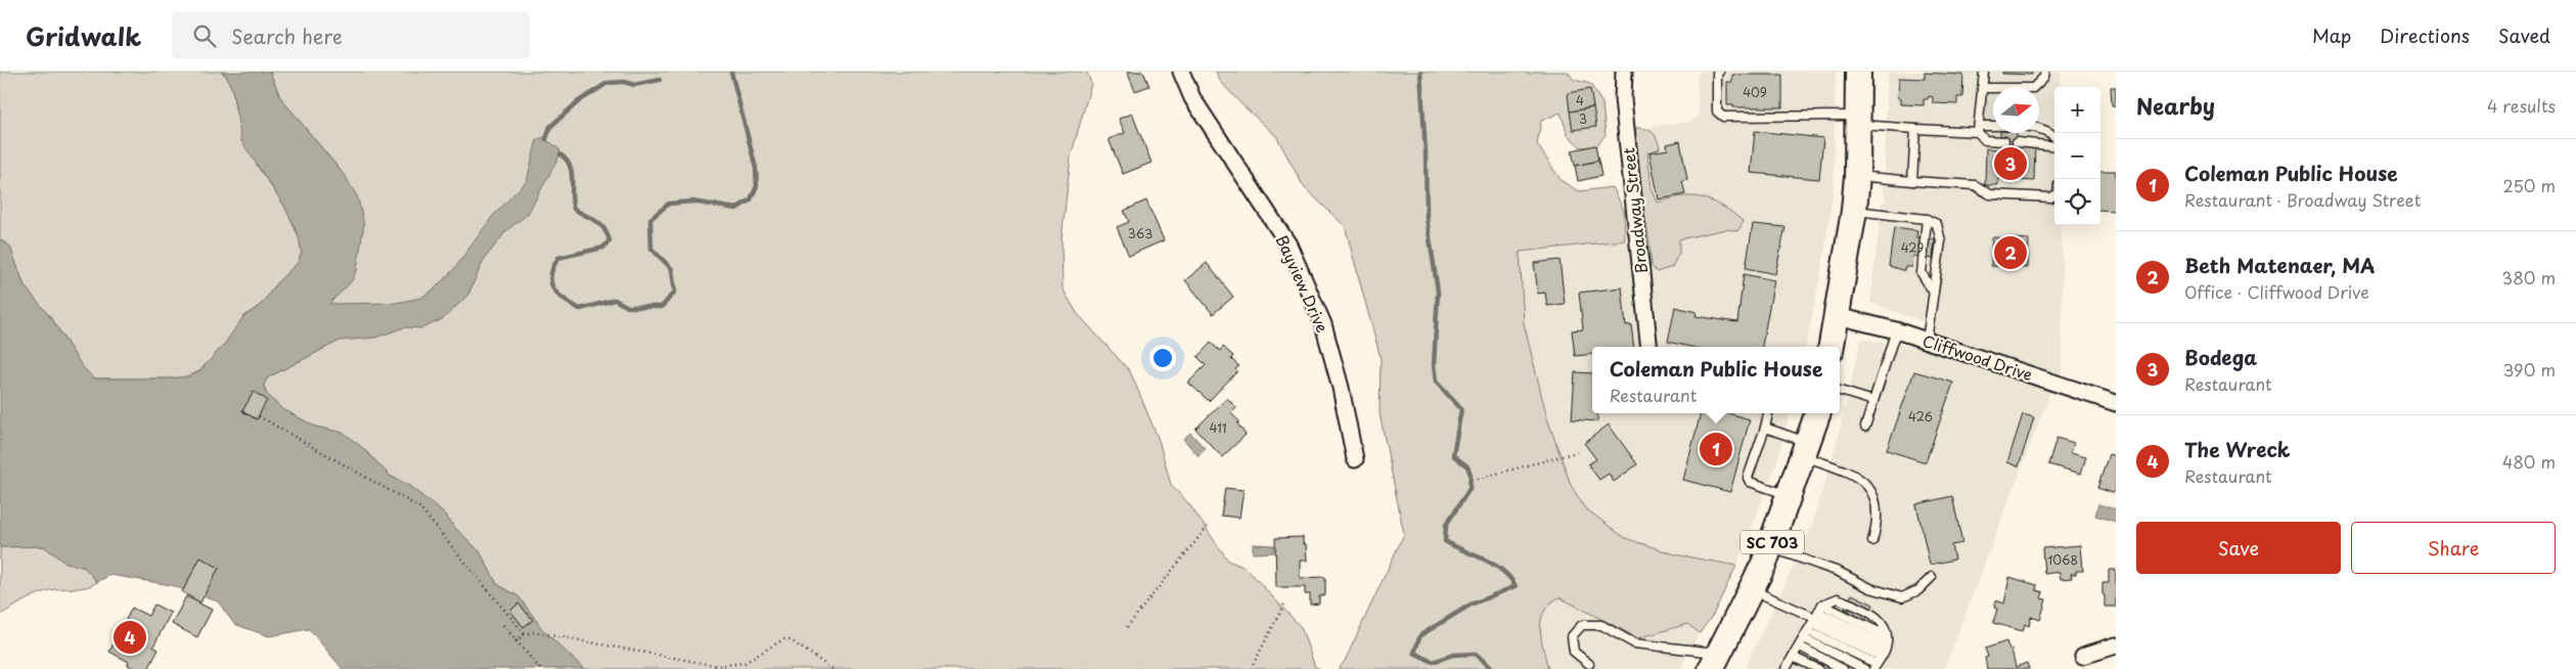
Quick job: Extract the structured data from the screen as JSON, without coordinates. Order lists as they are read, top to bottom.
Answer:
{
  "streets": {
    "main road": ["SC 703"],
    "street": ["Broadway Street", "Bayview Drive", "Cliffwood Drive"]
  },
  "house_numbers": [
    "409",
    "4",
    "3",
    "363",
    "429",
    "426",
    "411",
    "1068"
  ],
  "north": "right",
  "page": {
    "header": "Gridwalk",
    "search": "Search here",
    "nav": ["Map", "Directions", "Saved"],
    "heading": ["Nearby", "4 results"],
    "map_buttons": ["+", "−"],
    "list": [
      {
        "mark": "1",
        "name": "Coleman Public House",
        "note": "Restaurant · Broadway Street",
        "value": "250 m"
      },
      {
        "mark": "2",
        "name": "Beth Matenaer, MA",
        "note": "Office · Cliffwood Drive",
        "value": "380 m"
      },
      {
        "mark": "3",
        "name": "Bodega",
        "note": "Restaurant",
        "value": "390 m"
      },
      {
        "mark": "4",
        "name": "The Wreck",
        "note": "Restaurant",
        "value": "480 m"
      }
    ],
    "pins": [
      "3",
      "2",
      "1",
      "4"
    ],
    "popup": ["Coleman Public House", "Restaurant"],
    "buttons": ["Save", "Share"]
  }
}
